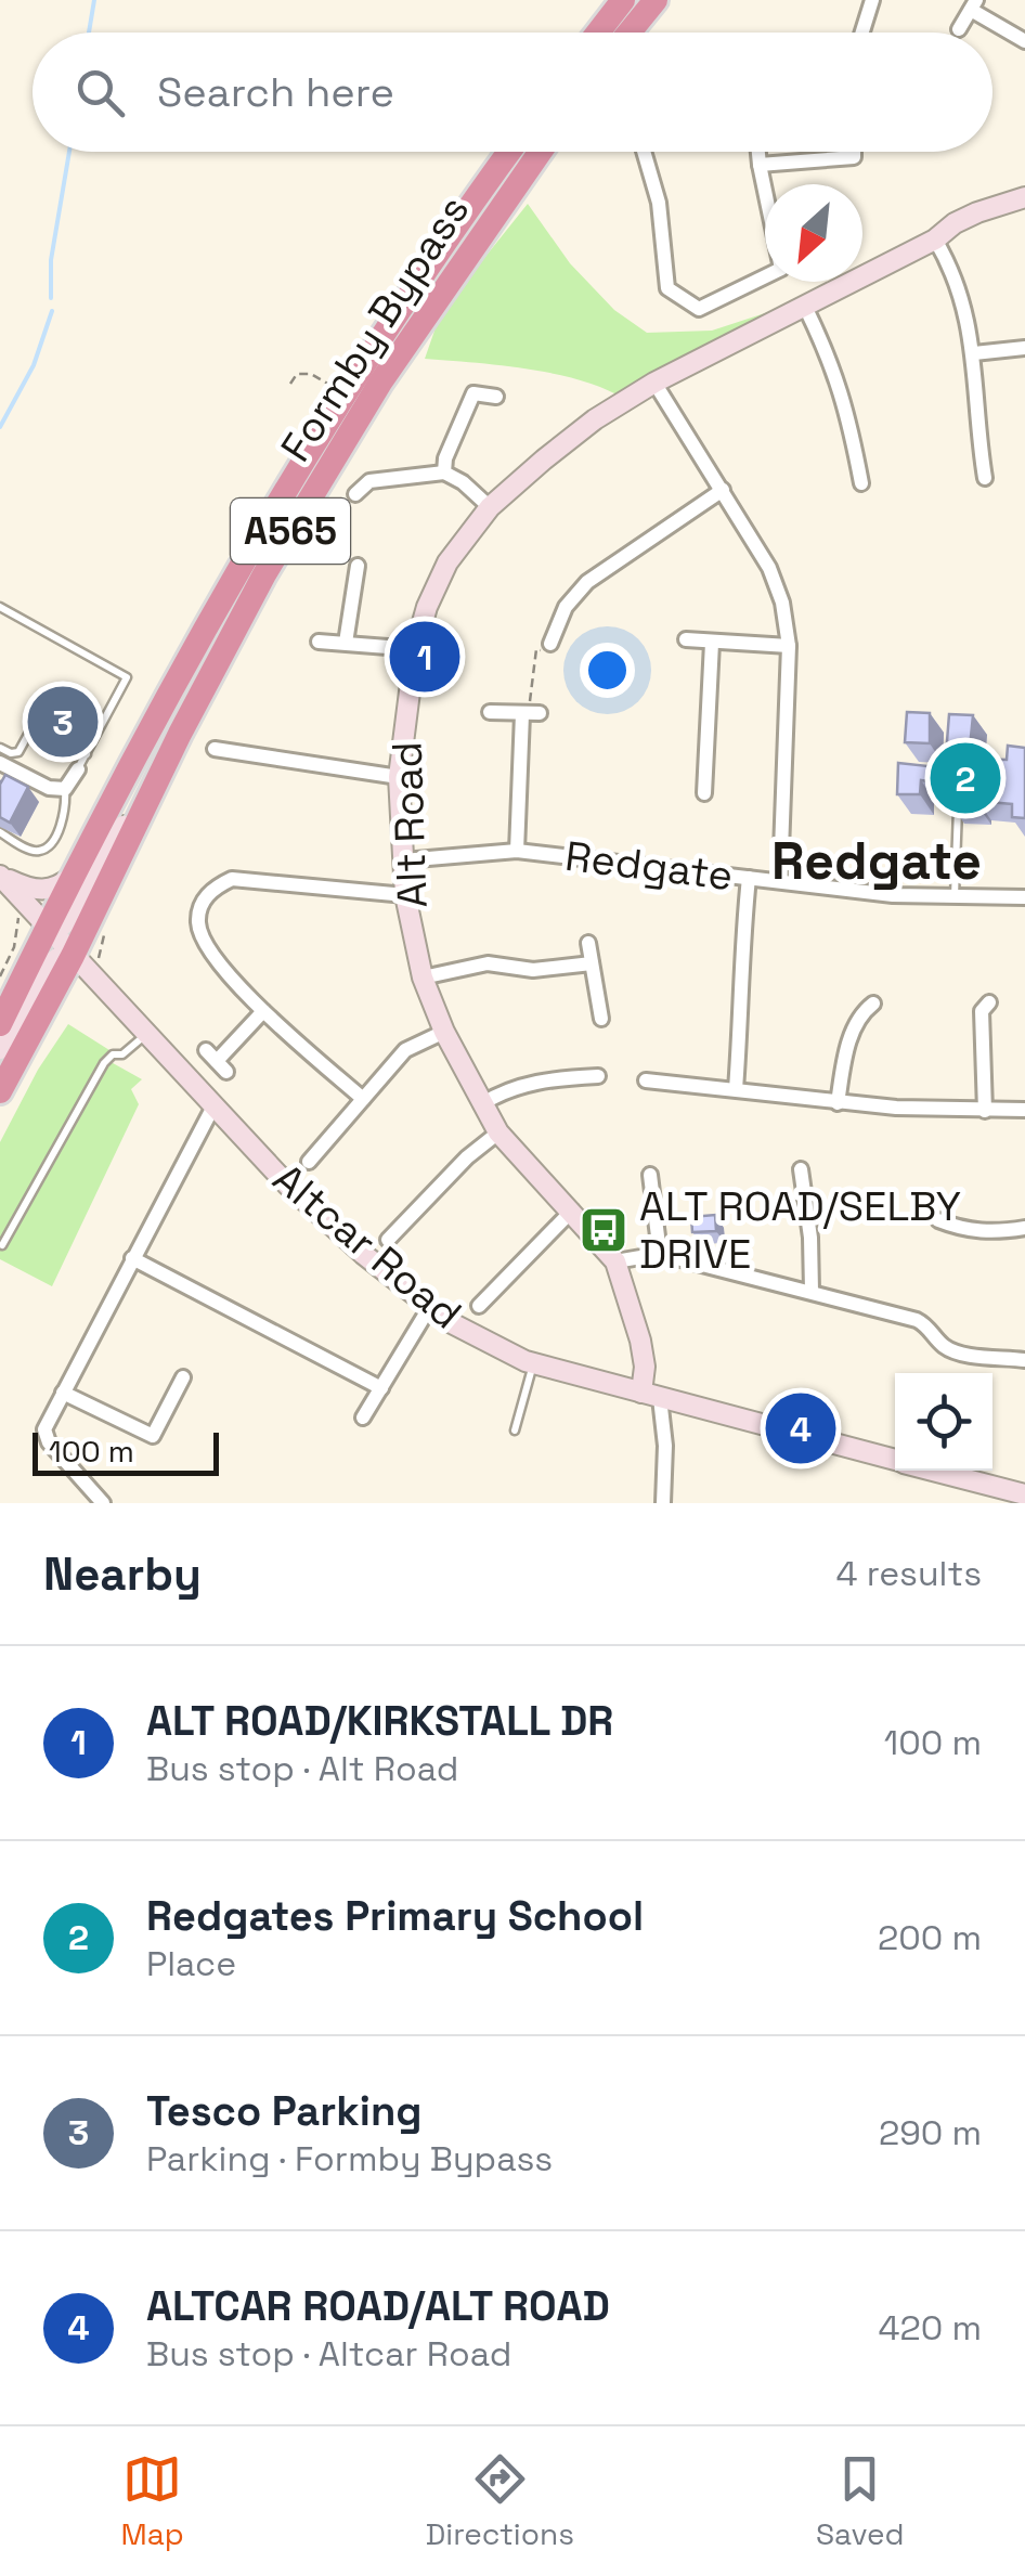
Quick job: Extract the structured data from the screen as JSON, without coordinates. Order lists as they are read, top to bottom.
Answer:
{
  "streets": {
    "highway": ["Formby Bypass", "A565"],
    "main road": ["Alt Road", "Altcar Road"],
    "street": ["Redgate"]
  },
  "crossings": [
    ["Formby Bypass", "Altcar Road"],
    ["Alt Road", "Redgate"],
    ["Alt Road", "Altcar Road"]
  ],
  "districts": ["Redgate"],
  "places": {
    "bus stop": ["ALT ROAD/SELBY DRIVE"]
  },
  "scale_bar": "100 m",
  "north": "bottom left",
  "page": {
    "search": "Search here",
    "pins": [
      "1",
      "3",
      "2",
      "4"
    ],
    "scale": "100 m",
    "heading": ["Nearby", "4 results"],
    "list": [
      {
        "mark": "1",
        "name": "ALT ROAD/KIRKSTALL DR",
        "note": "Bus stop · Alt Road",
        "value": "100 m"
      },
      {
        "mark": "2",
        "name": "Redgates Primary School",
        "note": "Place",
        "value": "200 m"
      },
      {
        "mark": "3",
        "name": "Tesco Parking",
        "note": "Parking · Formby Bypass",
        "value": "290 m"
      },
      {
        "mark": "4",
        "name": "ALTCAR ROAD/ALT ROAD",
        "note": "Bus stop · Altcar Road",
        "value": "420 m"
      }
    ],
    "nav": ["Map", "Directions", "Saved"]
  }
}
